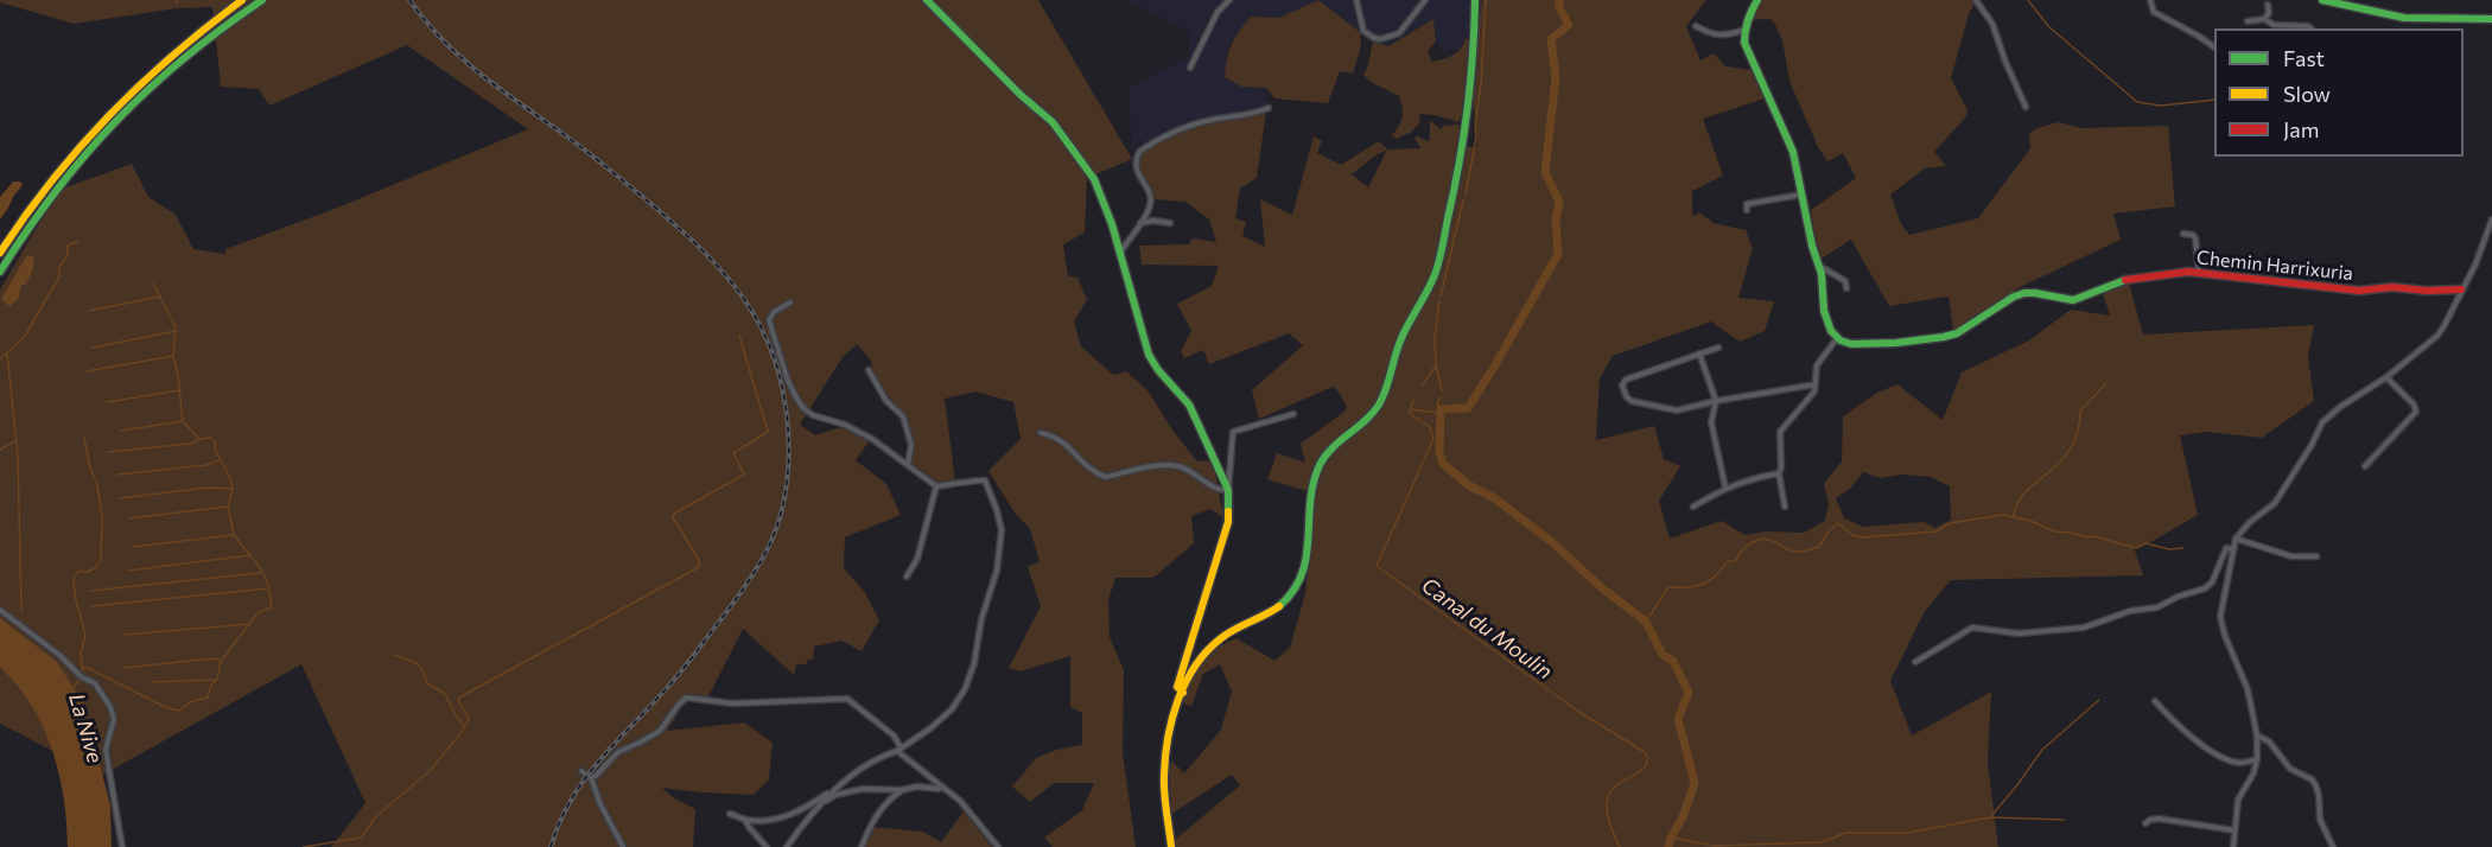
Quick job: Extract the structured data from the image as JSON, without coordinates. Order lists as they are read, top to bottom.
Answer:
{
  "streets": {
    "main road": ["Chemin Harrixuria"]
  },
  "water": ["Canal du Moulin", "La Nive"],
  "legend": ["Fast", "Slow", "Jam"]
}
